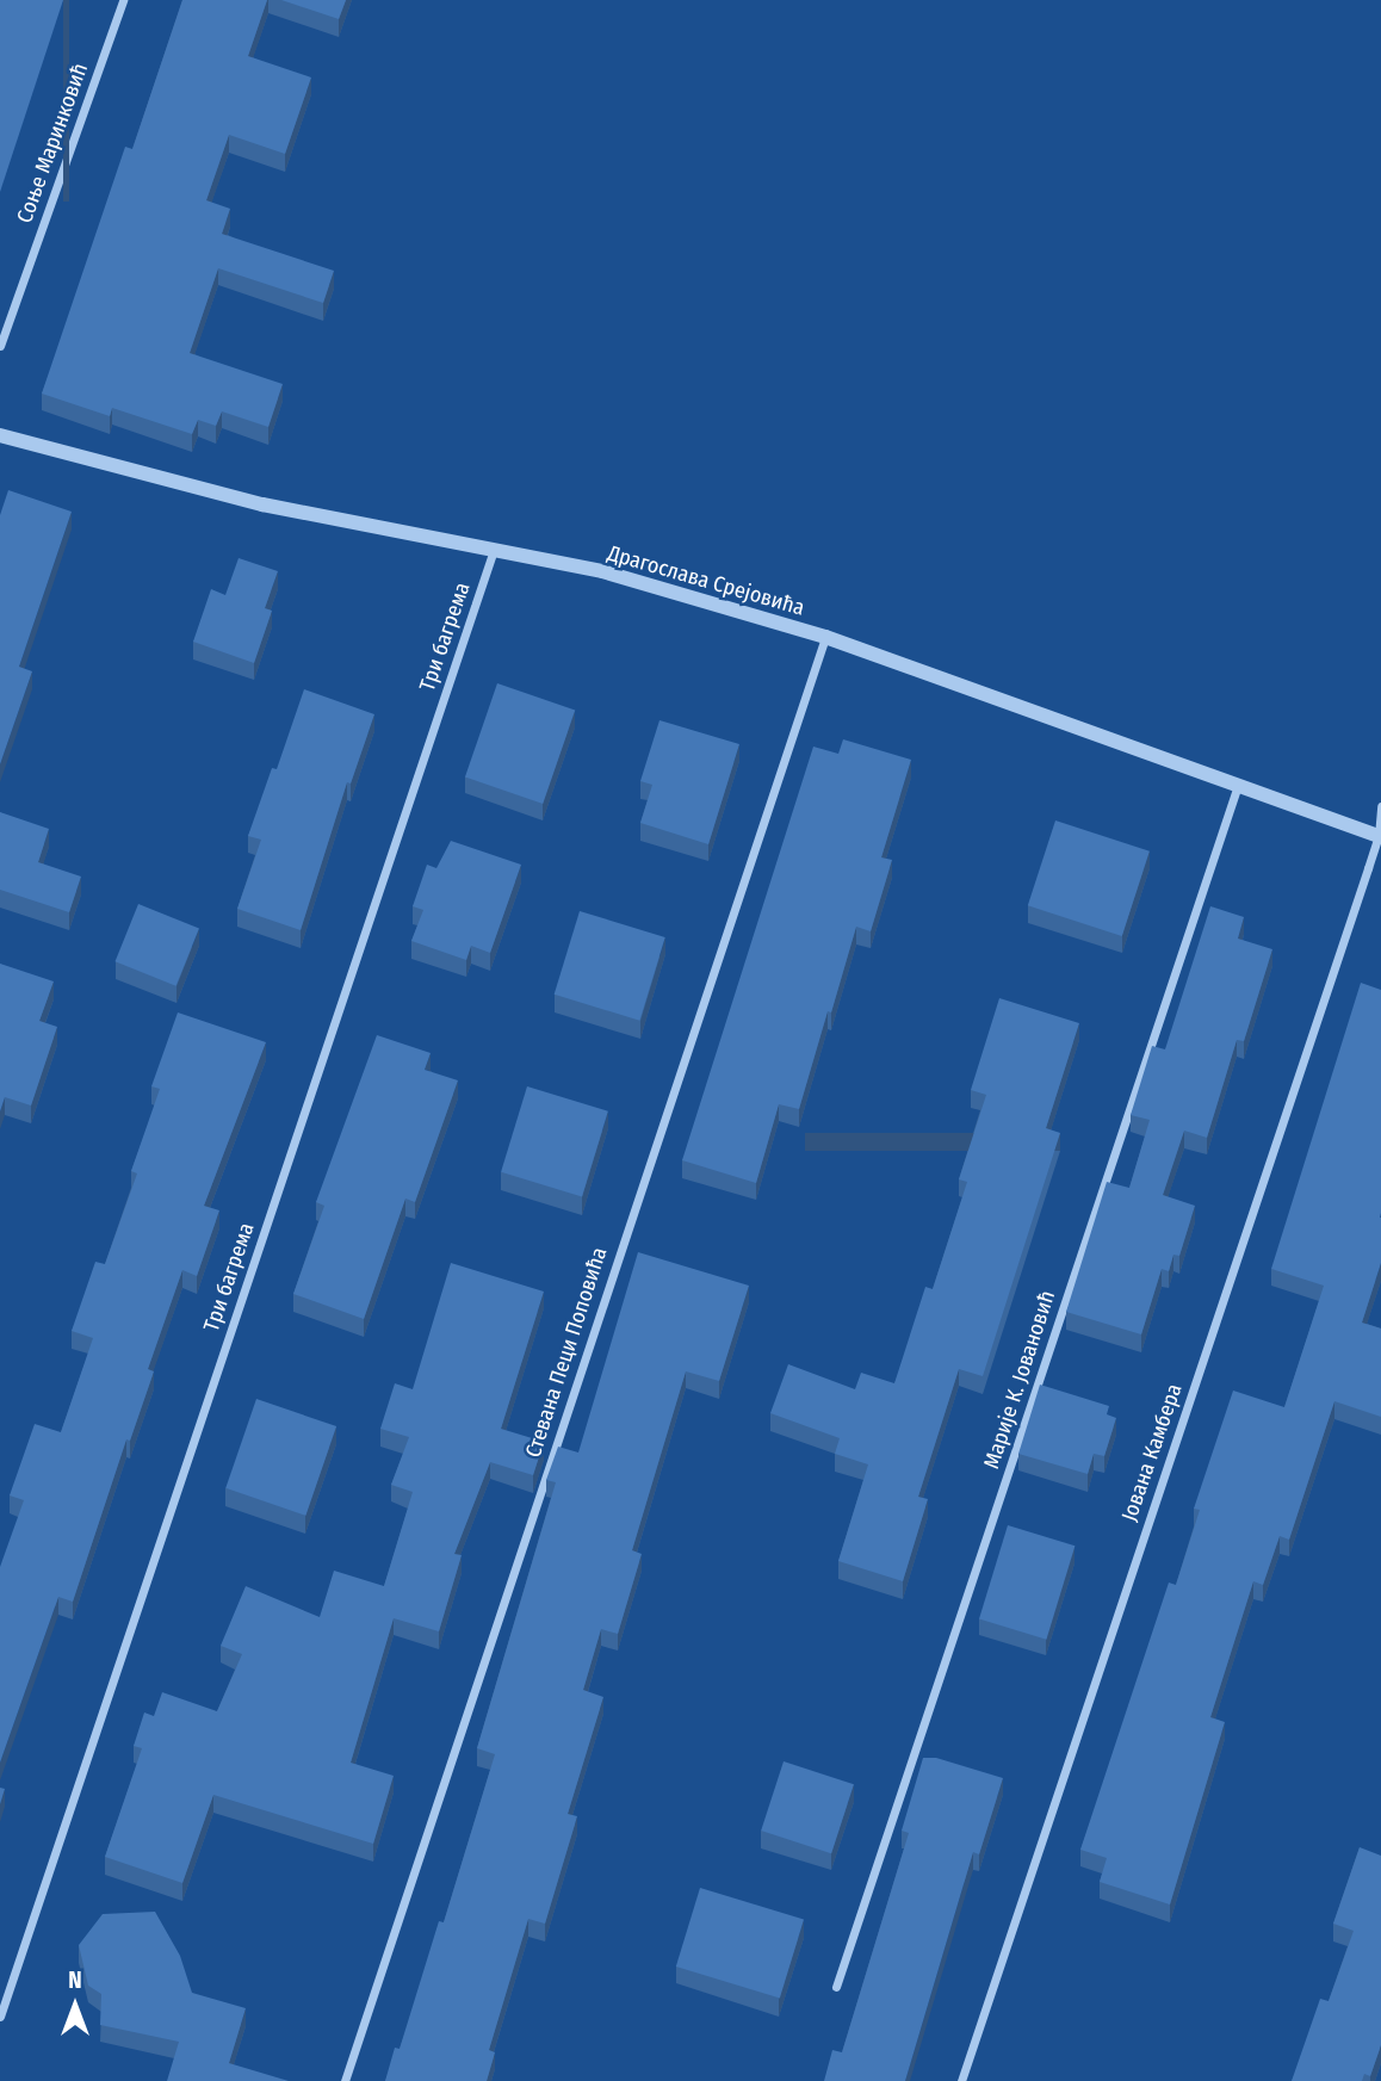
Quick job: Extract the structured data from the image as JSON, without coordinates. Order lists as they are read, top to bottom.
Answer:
{
  "streets": {
    "street": [
      "Соње Маринковић",
      "Драгослава Срејовића",
      "Три багрема",
      "Стевана Пеци Поповића",
      "Марије К. Јовановић",
      "Јована Камбера"
    ]
  },
  "crossings": [
    ["Драгослава Срејовића", "Три багрема"],
    ["Драгослава Срејовића", "Стевана Пеци Поповића"],
    ["Драгослава Срејовића", "Марије К. Јовановић"],
    ["Драгослава Срејовића", "Јована Камбера"]
  ],
  "north": "top"
}
